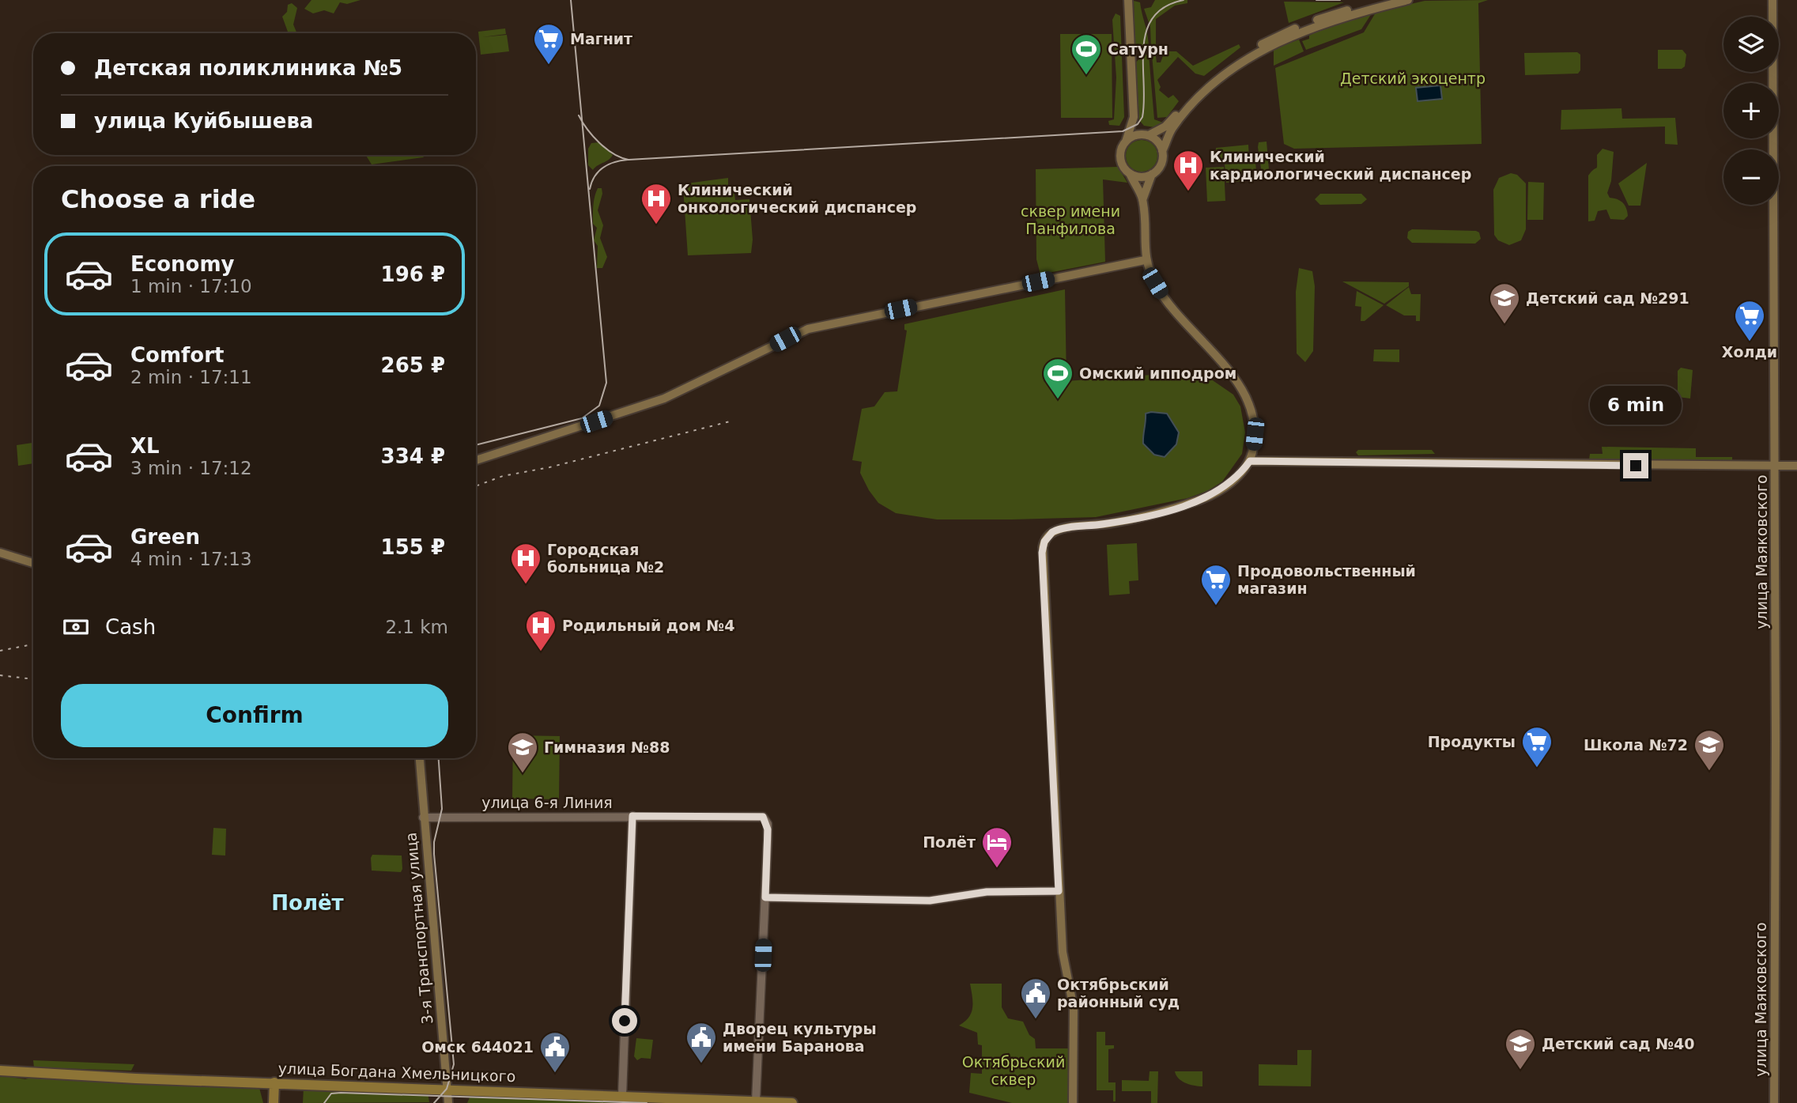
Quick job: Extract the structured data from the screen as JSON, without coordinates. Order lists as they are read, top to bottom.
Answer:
{
  "streets": {
    "main road": ["улица Маяковского", "3-я Транспортная улица", "улица Богдана Хмельницкого"],
    "street": ["улица 6-я Линия"]
  },
  "crossings": [
    ["улица 6-я Линия", "3-я Транспортная улица"],
    ["3-я Транспортная улица", "улица Богдана Хмельницкого"]
  ],
  "districts": ["Полёт"],
  "parks": ["Детский экоцентр", "сквер имени Панфилова", "Октябрьский сквер"],
  "places": {
    "supermarket": [
      "Магнит",
      "Холди",
      "Продовольственный магазин",
      "Продукты"
    ],
    "sports": ["Сатурн", "Омский ипподром"],
    "hospital": [
      "Клинический кардиологический диспансер",
      "Клинический онкологический диспансер",
      "Городская больница №2",
      "Родильный дом №4"
    ],
    "school or university": [
      "Детский сад №291",
      "Школа №72",
      "Гимназия №88",
      "Детский сад №40"
    ],
    "hotel": ["Полёт"],
    "public building": ["Октябрьский районный суд", "Дворец культуры имени Баранова", "Омск 644021"]
  },
  "page": {
    "map_buttons": ["+", "−"],
    "banner": ["Детская поликлиника №5", "улица Куйбышева"],
    "heading": "Choose a ride",
    "list": [
      {
        "name": "Economy",
        "note": "1 min · 17:10",
        "value": "196 ₽"
      },
      {
        "name": "Comfort",
        "note": "2 min · 17:11",
        "value": "265 ₽"
      },
      {
        "name": "XL",
        "note": "3 min · 17:12",
        "value": "334 ₽"
      },
      {
        "name": "Green",
        "note": "4 min · 17:13",
        "value": "155 ₽"
      }
    ],
    "bubble": "6 min",
    "pay": ["Cash", "2.1 km"],
    "buttons": "Confirm"
  }
}
